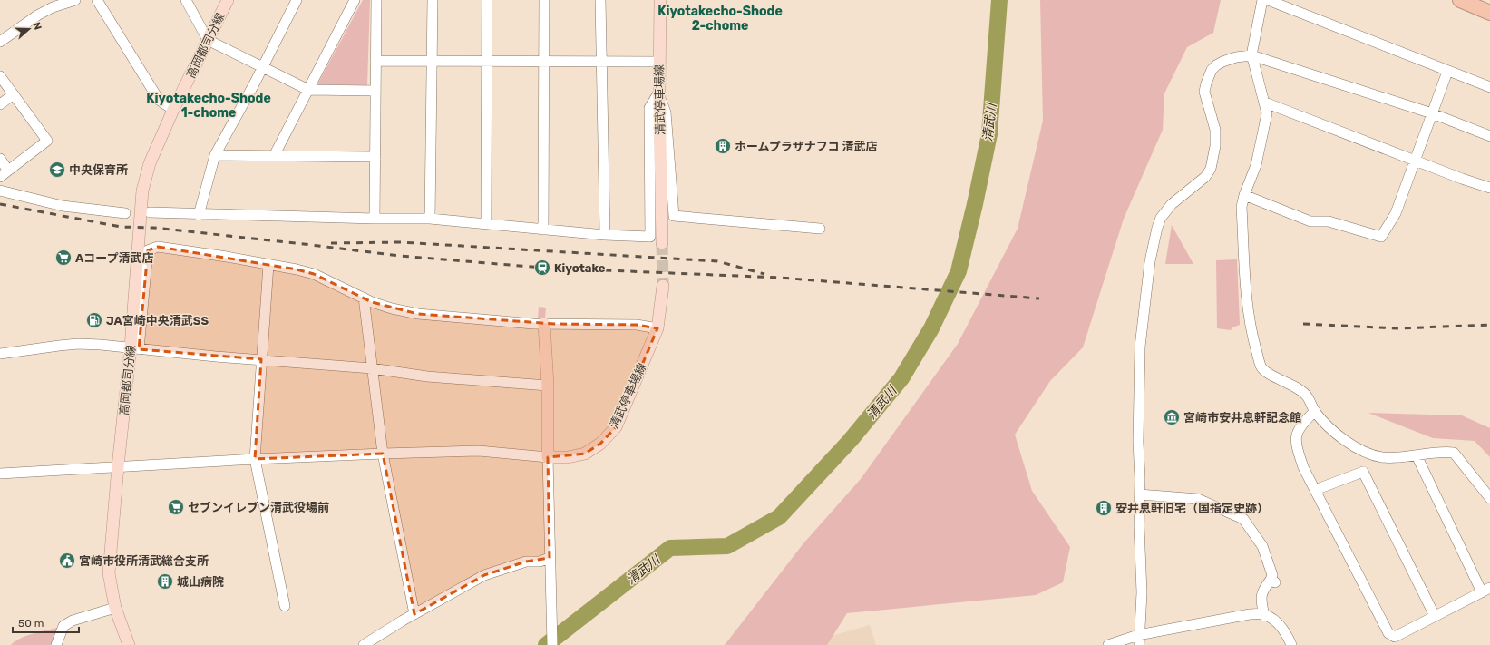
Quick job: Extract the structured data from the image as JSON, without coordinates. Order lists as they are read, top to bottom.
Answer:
{
  "streets": {
    "main road": ["高岡都司分線", "清武停車場線"]
  },
  "districts": ["Kiyotakecho-Shode 2-chome", "Kiyotakecho-Shode 1-chome"],
  "water": ["清武川"],
  "places": {
    "building": ["ホームプラザナフコ 清武店", "安井息軒旧宅（国指定史跡）", "城山病院"],
    "school or university": ["中央保育所"],
    "supermarket": ["Aコープ清武店", "セブンイレブン清武役場前"],
    "station": ["Kiyotake"],
    "fuel station": ["JA宮崎中央清武SS"],
    "museum": ["宮崎市安井息軒記念館"],
    "public building": ["宮崎市役所清武総合支所"]
  },
  "scale_bar": "50 m",
  "north": "right"
}
